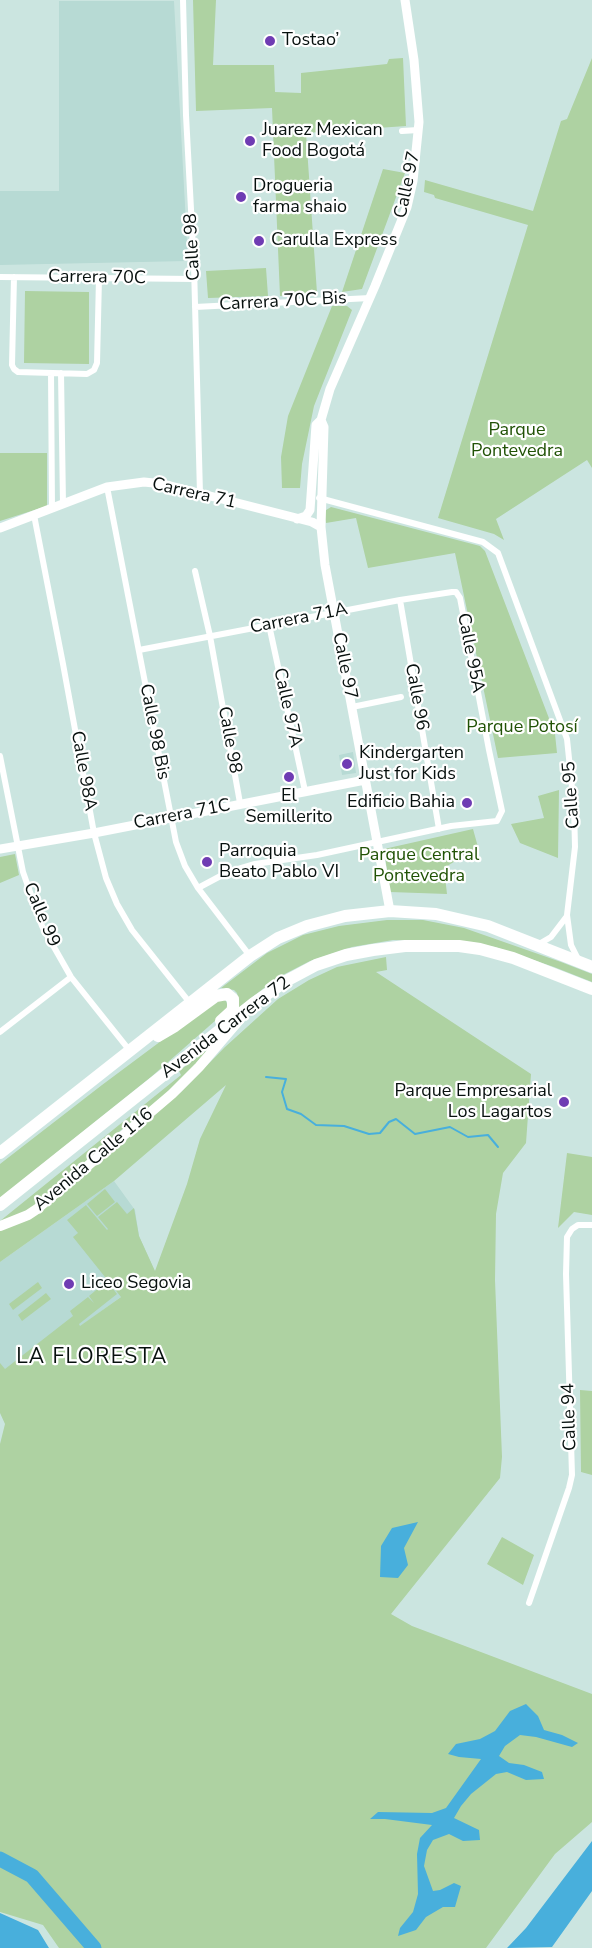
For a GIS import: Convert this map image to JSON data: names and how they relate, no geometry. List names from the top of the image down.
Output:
{
  "streets": {
    "highway": ["Avenida Carrera 72"],
    "main road": ["Avenida Calle 116"],
    "street": [
      "Calle 97",
      "Calle 98",
      "Carrera 70C",
      "Carrera 70C Bis",
      "Carrera 71",
      "Carrera 71A",
      "Calle 95A",
      "Calle 96",
      "Calle 97A",
      "Calle 98 Bis",
      "Calle 98A",
      "Calle 95",
      "Carrera 71C",
      "Calle 99",
      "Calle 94"
    ]
  },
  "crossings": [
    ["Calle 97", "Carrera 70C Bis"],
    ["Calle 97", "Carrera 71"],
    ["Calle 97", "Carrera 71A"],
    ["Calle 97", "Calle 95"],
    ["Calle 97", "Carrera 71C"],
    ["Calle 98", "Carrera 70C"],
    ["Calle 98", "Carrera 70C Bis"],
    ["Calle 98", "Carrera 71"],
    ["Calle 98", "Carrera 71A"],
    ["Calle 98", "Carrera 71C"],
    ["Carrera 71", "Calle 98 Bis"],
    ["Carrera 71", "Calle 98A"],
    ["Carrera 71A", "Calle 95A"],
    ["Carrera 71A", "Calle 96"],
    ["Carrera 71A", "Calle 97A"],
    ["Carrera 71A", "Calle 98 Bis"],
    ["Calle 95A", "Calle 96"],
    ["Calle 97A", "Carrera 71C"],
    ["Calle 98 Bis", "Carrera 71C"],
    ["Calle 98A", "Carrera 71C"],
    ["Carrera 71C", "Calle 99"],
    ["Avenida Carrera 72", "Avenida Calle 116"]
  ],
  "districts": ["LA FLORESTA"],
  "parks": ["Parque Pontevedra", "Parque Potosí", "Parque Central Pontevedra"],
  "places": [
    "Tostao’",
    "Juarez Mexican Food Bogotá",
    "Drogueria farma shaio",
    "Carulla Express",
    "Kindergarten Just for Kids",
    "El Semillerito",
    "Edificio Bahia",
    "Parroquia Beato Pablo VI",
    "Parque Empresarial Los Lagartos",
    "Liceo Segovia"
  ]
}
